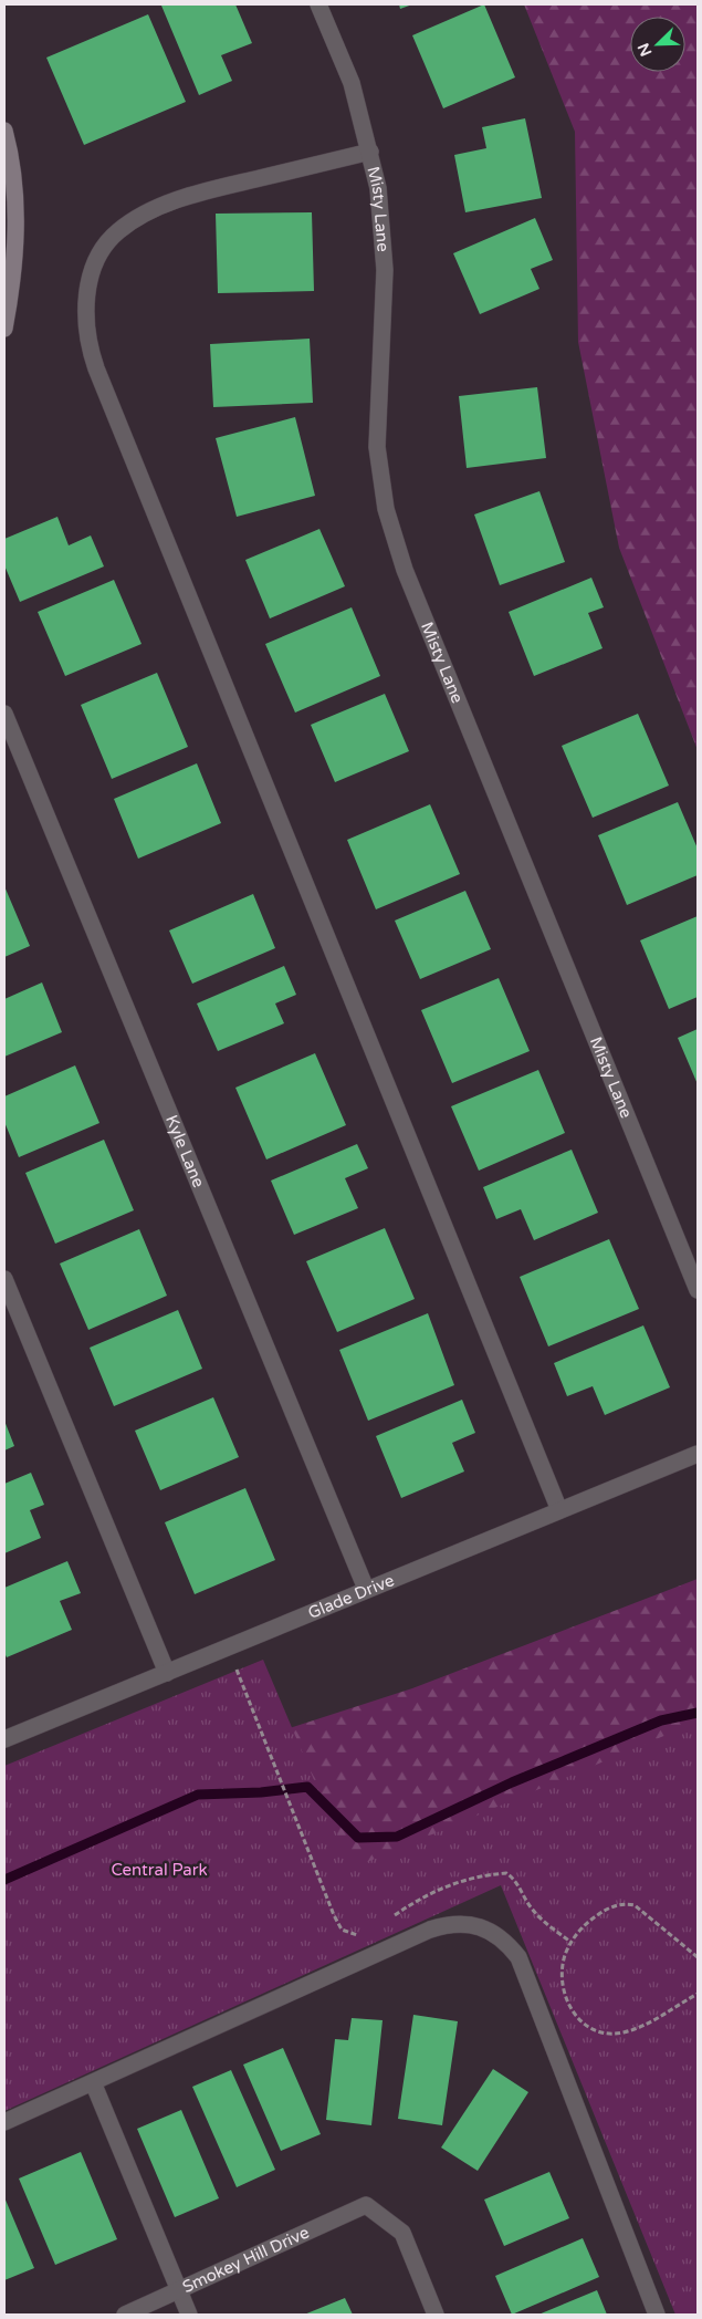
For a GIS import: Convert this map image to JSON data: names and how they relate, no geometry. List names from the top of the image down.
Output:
{
  "streets": {
    "street": [
      "Misty Lane",
      "Kyle Lane",
      "Glade Drive",
      "Smokey Hill Drive"
    ]
  },
  "crossings": [
    ["Kyle Lane", "Glade Drive"]
  ],
  "parks": ["Central Park"],
  "north": "bottom left"
}
